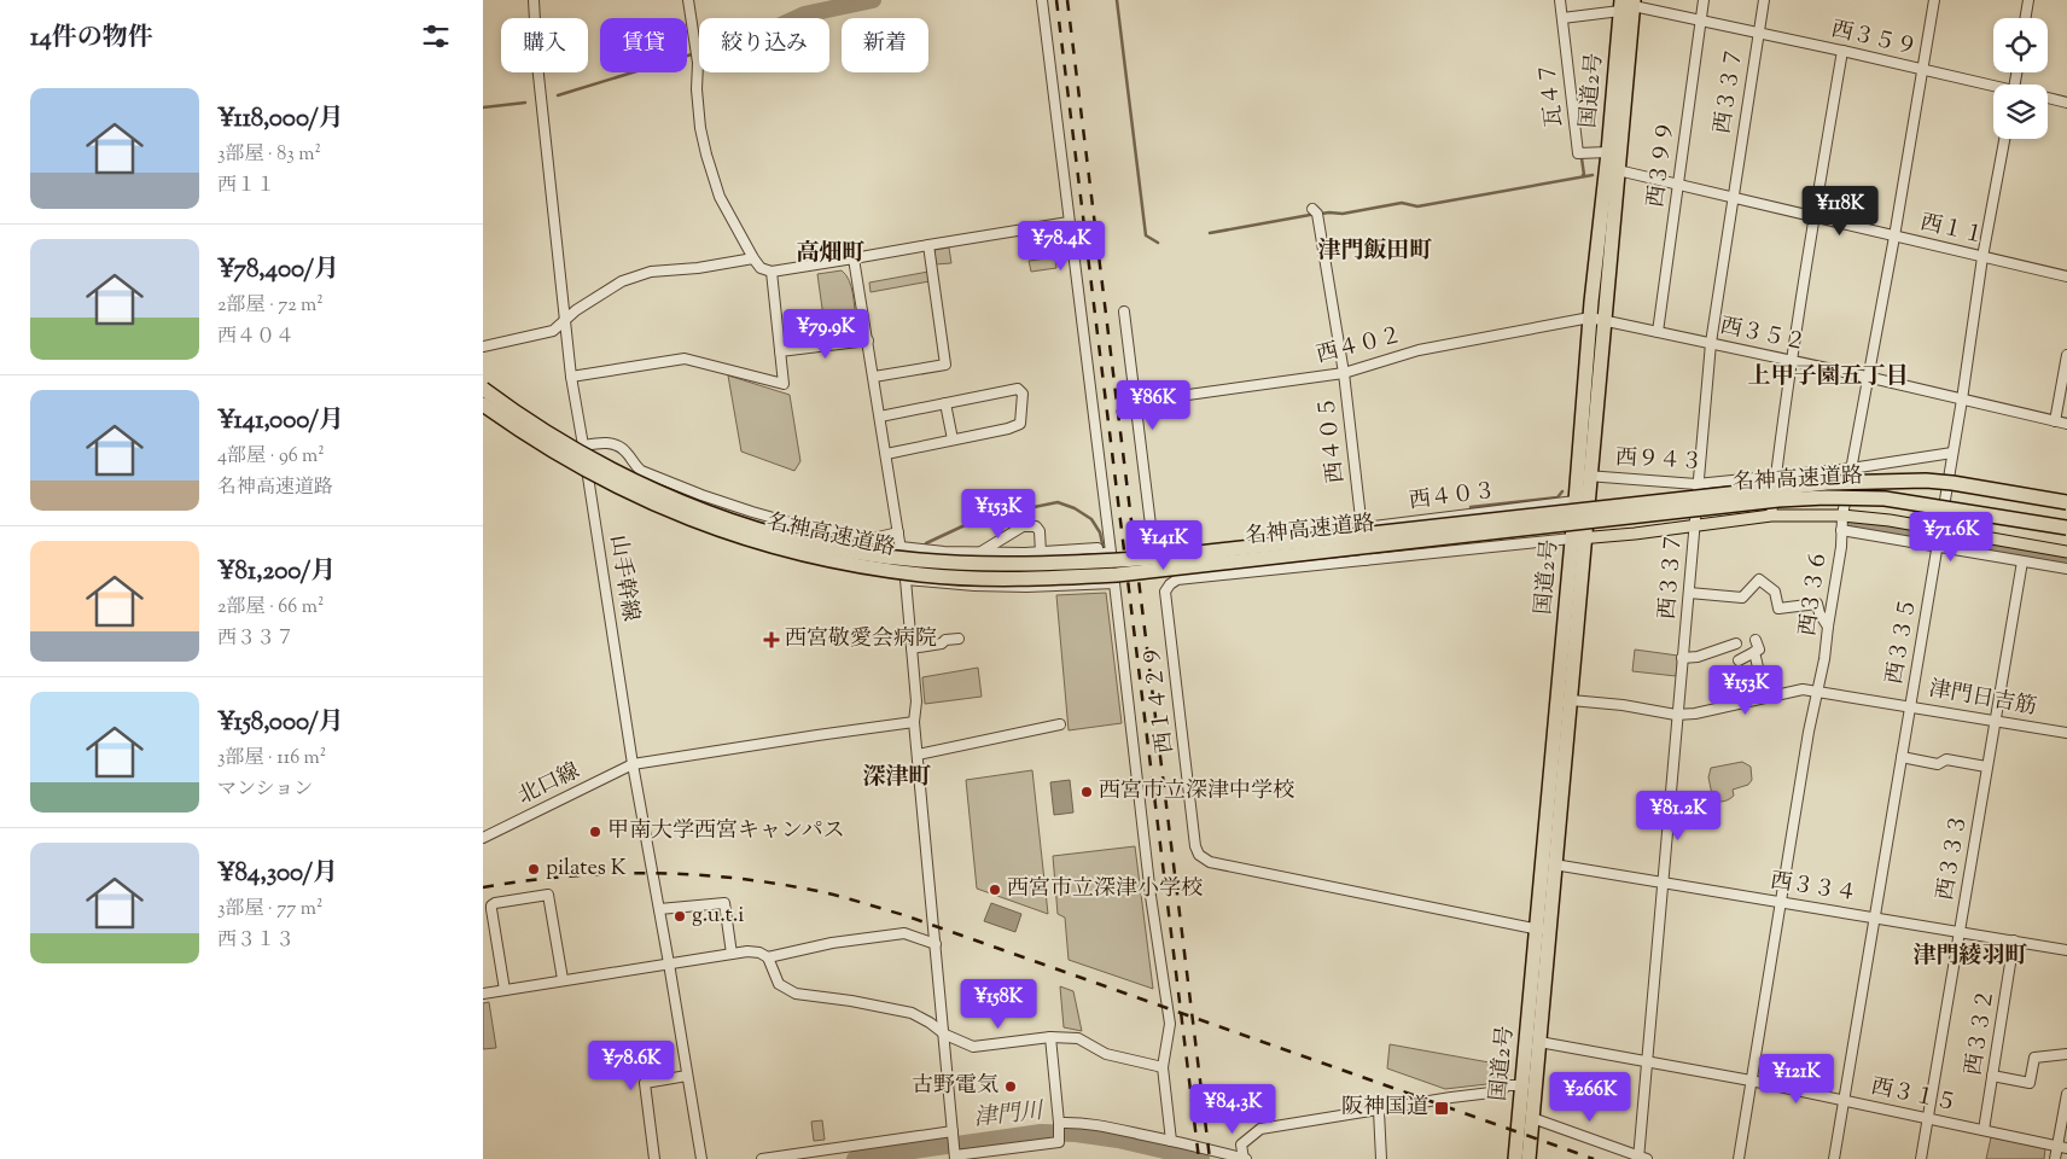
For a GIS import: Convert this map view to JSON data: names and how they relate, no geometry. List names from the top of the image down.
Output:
{
  "streets": {
    "highway": ["国道2号", "名神高速道路"],
    "street": [
      "西３５９",
      "西３３７",
      "瓦４７",
      "西３９９",
      "西１１",
      "西３５２",
      "西４０２",
      "西４０５",
      "西９４３",
      "西４０３",
      "山手幹線",
      "西３３６",
      "西３３５",
      "西１４２９",
      "津門日吉筋",
      "北口線",
      "西３３３",
      "西３３４",
      "西３３２",
      "西３１５"
    ]
  },
  "crossings": [
    ["西３５９", "国道2号"],
    ["西３５９", "西３３７"],
    ["西３５９", "瓦４７"],
    ["西３５９", "西３９９"],
    ["西３５９", "西３３６"],
    ["国道2号", "瓦４７"],
    ["国道2号", "西１１"],
    ["国道2号", "西３５２"],
    ["国道2号", "西４０２"],
    ["国道2号", "西９４３"],
    ["国道2号", "西４０３"],
    ["国道2号", "西１４２９"],
    ["国道2号", "津門日吉筋"],
    ["国道2号", "西３３４"],
    ["国道2号", "西３１５"],
    ["西３３７", "西１１"],
    ["西３３７", "西３５２"],
    ["西３３７", "西９４３"],
    ["西３３７", "津門日吉筋"],
    ["西３３７", "西３３４"],
    ["西３３７", "西３１５"],
    ["西３９９", "西１１"],
    ["西３９９", "西３５２"],
    ["西１１", "西３３６"],
    ["西１１", "西３３５"],
    ["西３５２", "西４０２"],
    ["西３５２", "西３３６"],
    ["西３５２", "西３３５"],
    ["西４０２", "西４０５"],
    ["西４０２", "西４０３"],
    ["西４０５", "西４０３"],
    ["西４０５", "西１４２９"],
    ["西９４３", "西３３６"],
    ["西９４３", "西３３５"],
    ["山手幹線", "北口線"],
    ["西３３６", "津門日吉筋"],
    ["西３３６", "西３３４"],
    ["西３３６", "西３１５"],
    ["西３３５", "津門日吉筋"],
    ["西３３５", "西３３４"],
    ["西３３５", "西３１５"],
    ["津門日吉筋", "西３３３"],
    ["西３３３", "西３３４"],
    ["西３３３", "西３１５"],
    ["西３３４", "西３３２"],
    ["西３３２", "西３１５"]
  ],
  "districts": [
    "津門飯田町",
    "高畑町",
    "上甲子園五丁目",
    "深津町",
    "津門綾羽町"
  ],
  "water": ["津門川"],
  "places": {
    "health": ["西宮敬愛会病院"],
    "other": [
      "西宮市立深津中学校",
      "甲南大学西宮キャンパス",
      "pilates K",
      "西宮市立深津小学校",
      "g.u.t.i",
      "古野電気"
    ],
    "transit": ["阪神国道"]
  },
  "page": {
    "heading": "14件の物件",
    "chip": [
      "購入",
      "賃貸",
      "絞り込み",
      "新着"
    ],
    "list": [
      {
        "name": "¥118,000/月",
        "note": "3部屋 · 83 m² · 西１１"
      },
      {
        "name": "¥78,400/月",
        "note": "2部屋 · 72 m² · 西４０４"
      },
      {
        "name": "¥141,000/月",
        "note": "4部屋 · 96 m² · 名神高速道路"
      },
      {
        "name": "¥81,200/月",
        "note": "2部屋 · 66 m² · 西３３７"
      },
      {
        "name": "¥158,000/月",
        "note": "3部屋 · 116 m² · マンション"
      },
      {
        "name": "¥84,300/月",
        "note": "3部屋 · 77 m² · 西３１３"
      }
    ],
    "price": [
      "¥118K",
      "¥78.4K",
      "¥79.9K",
      "¥86K",
      "¥153K",
      "¥71.6K",
      "¥141K",
      "¥153K",
      "¥81.2K",
      "¥158K",
      "¥78.6K",
      "¥121K",
      "¥266K",
      "¥84.3K"
    ]
  }
}
